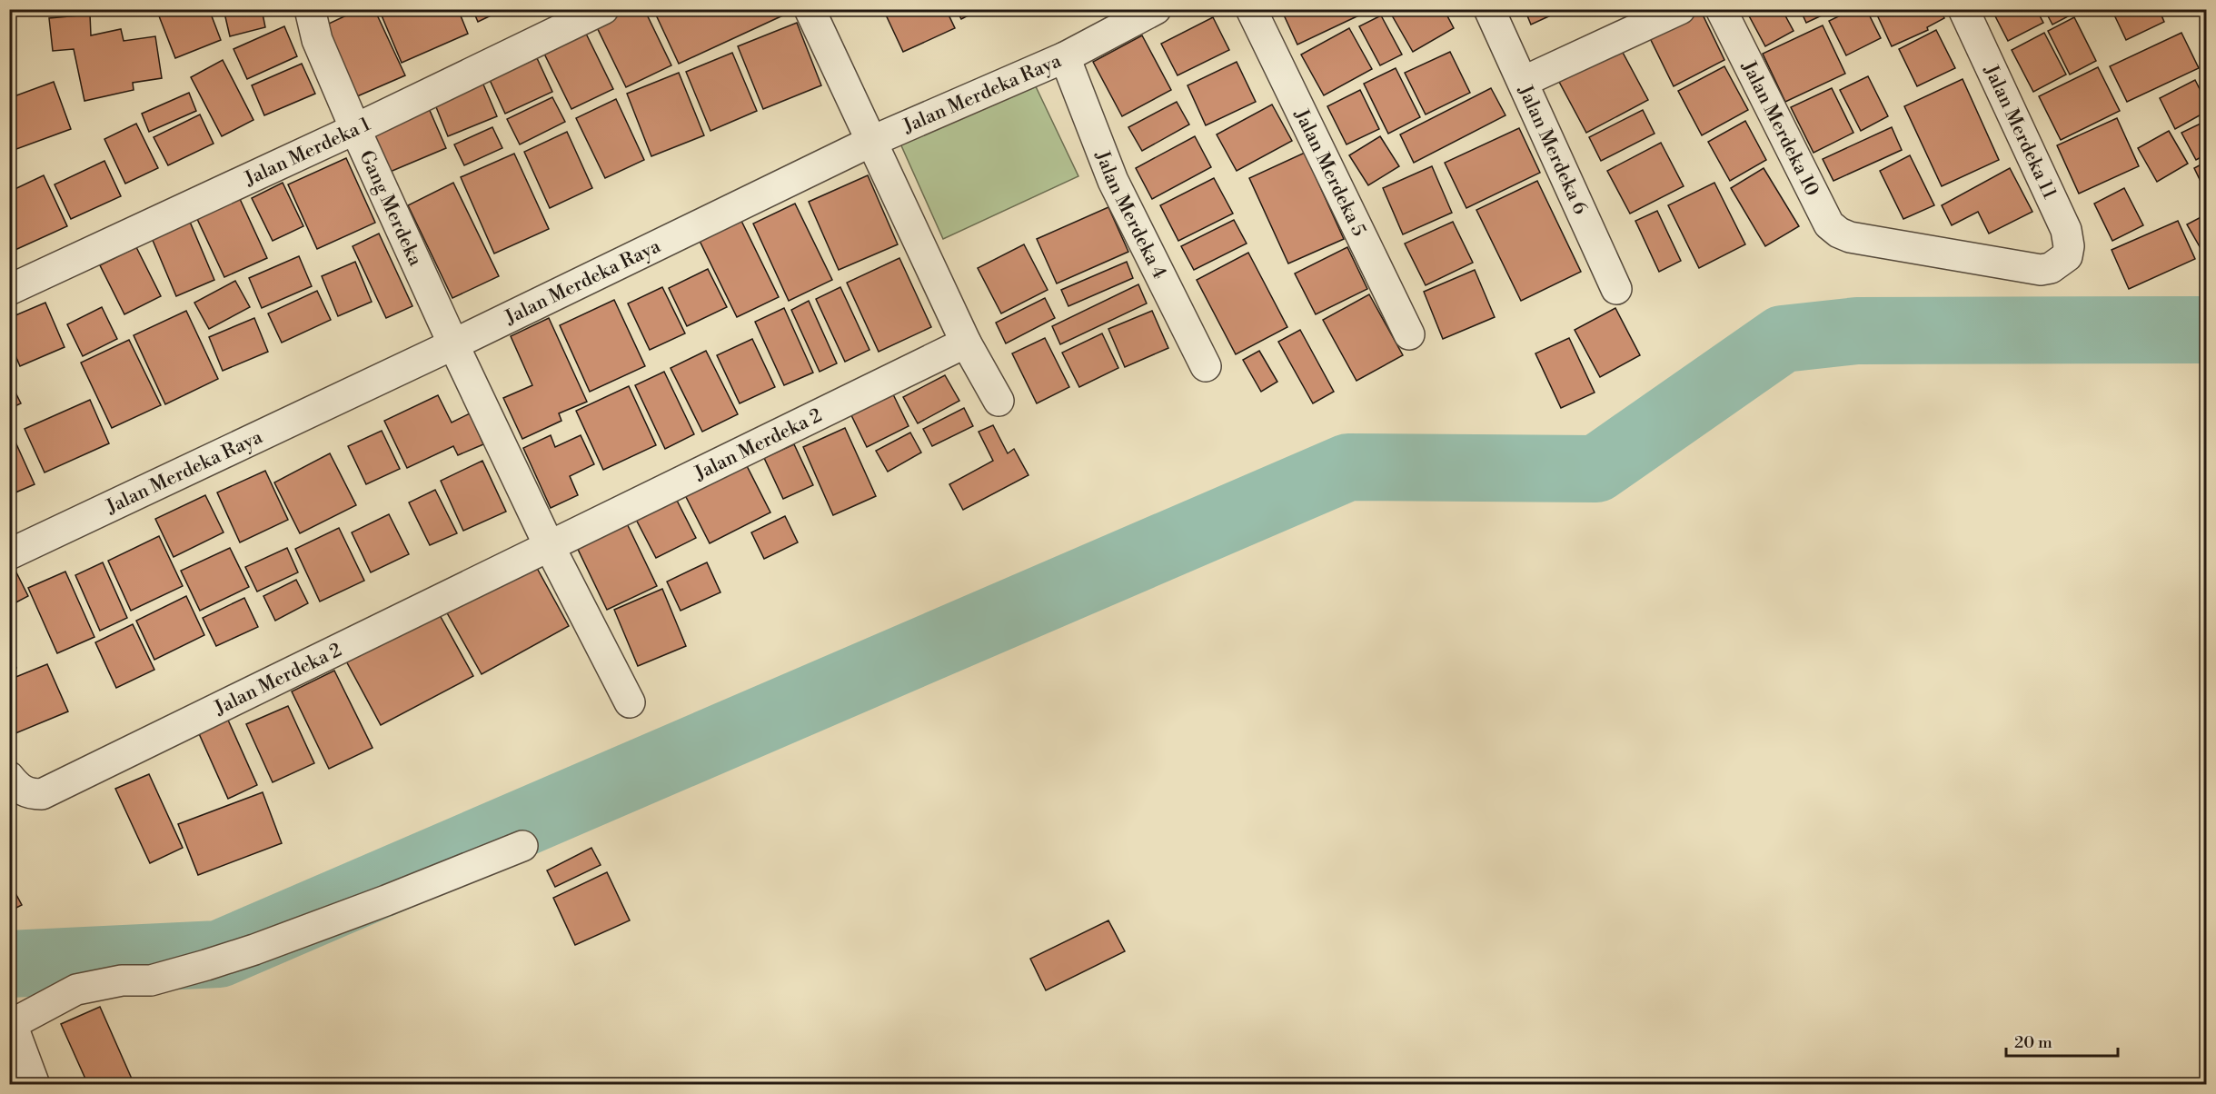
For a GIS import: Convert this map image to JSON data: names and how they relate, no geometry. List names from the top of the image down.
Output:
{
  "streets": {
    "street": [
      "Jalan Merdeka Raya",
      "Jalan Merdeka 10",
      "Jalan Merdeka 11",
      "Jalan Merdeka 6",
      "Jalan Merdeka 1",
      "Jalan Merdeka 5",
      "Gang Merdeka",
      "Jalan Merdeka 4",
      "Jalan Merdeka 2"
    ]
  },
  "crossings": [
    ["Jalan Merdeka Raya", "Gang Merdeka"],
    ["Jalan Merdeka Raya", "Jalan Merdeka 4"],
    ["Jalan Merdeka 10", "Jalan Merdeka 11"],
    ["Jalan Merdeka 1", "Gang Merdeka"]
  ],
  "scale_bar": "20 m"
}
